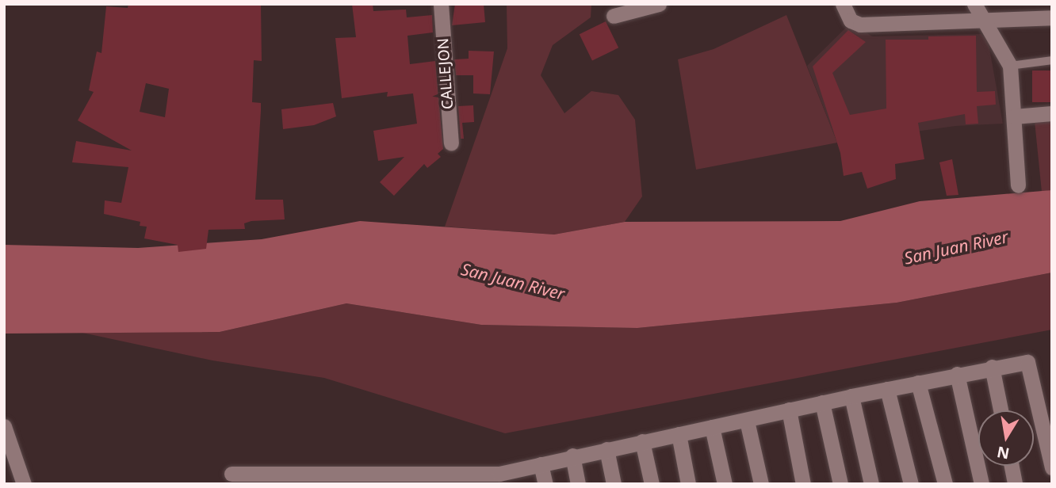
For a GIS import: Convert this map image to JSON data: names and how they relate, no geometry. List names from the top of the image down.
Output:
{
  "streets": {
    "street": ["CALLEJON"]
  },
  "water": ["San Juan River"],
  "north": "bottom"
}
